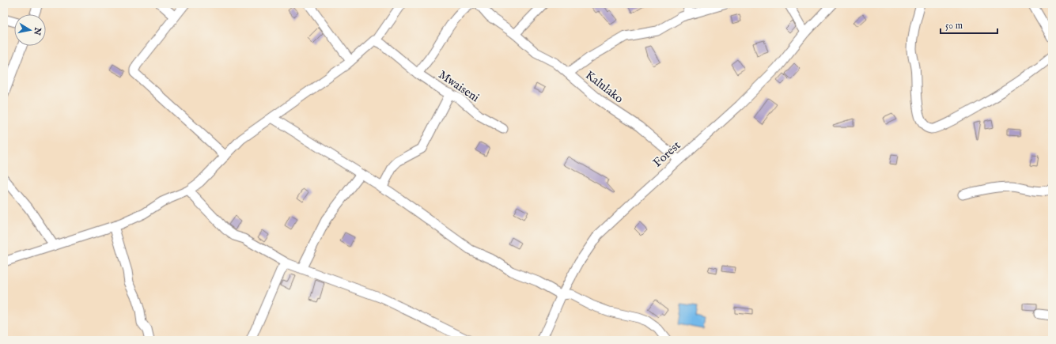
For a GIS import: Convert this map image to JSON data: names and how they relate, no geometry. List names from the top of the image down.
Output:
{
  "streets": {
    "street": ["Mwaiseni", "Kalulako", "Forest"]
  },
  "crossings": [
    ["Kalulako", "Forest"]
  ],
  "scale_bar": "50 m",
  "north": "right"
}
